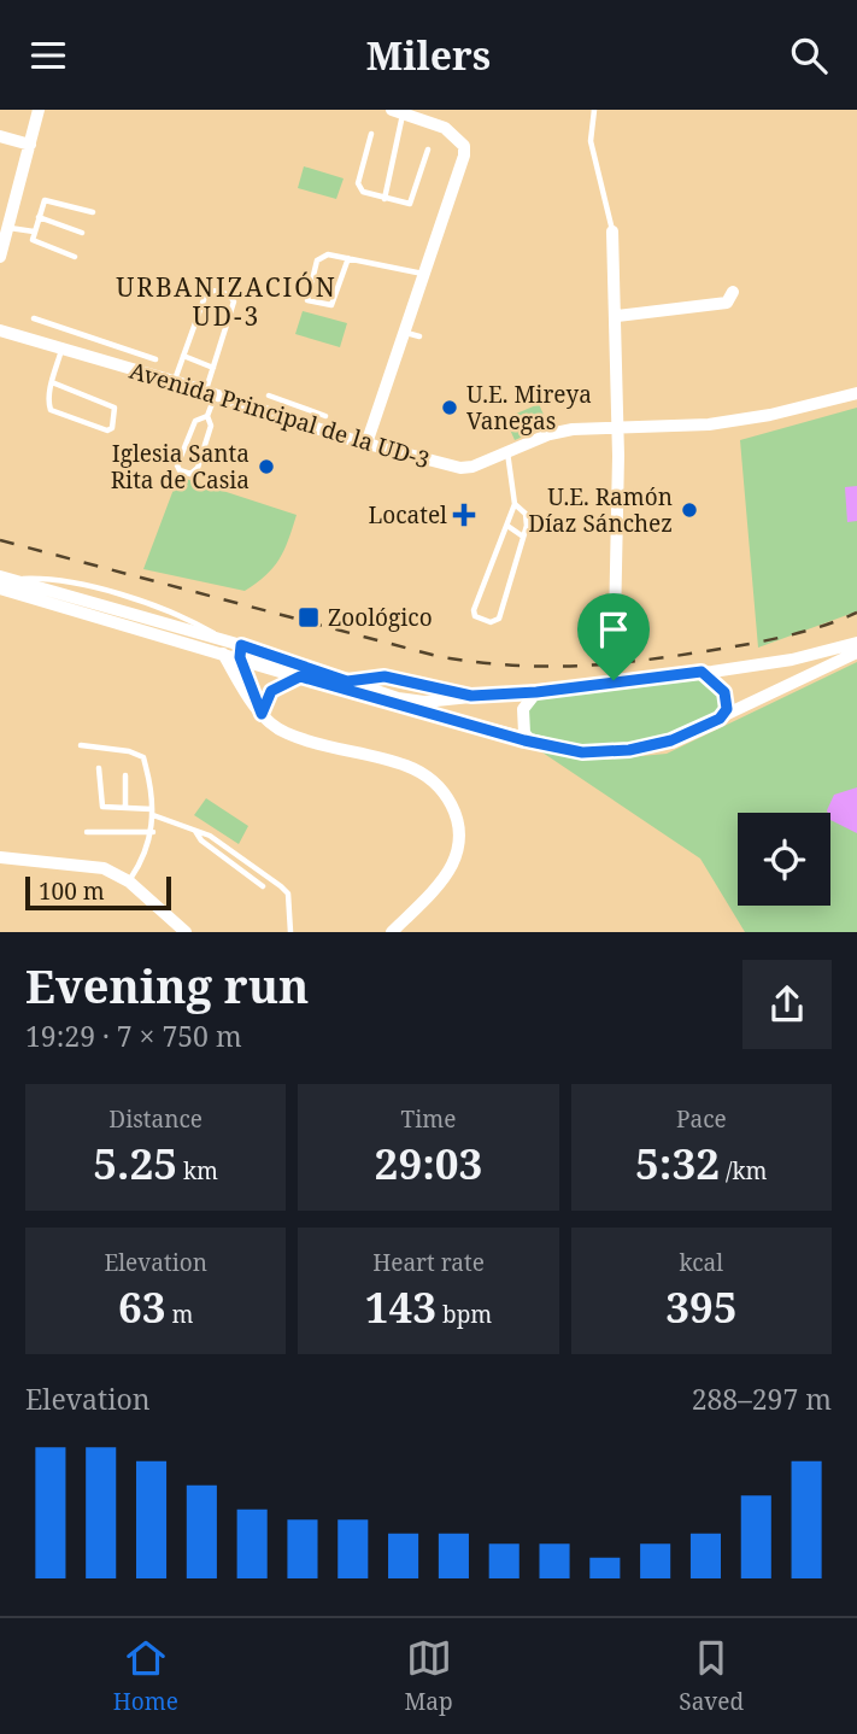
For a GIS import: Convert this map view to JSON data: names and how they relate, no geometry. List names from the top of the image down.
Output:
{
  "streets": {
    "street": ["Avenida Principal de la UD-3"]
  },
  "districts": ["URBANIZACIÓN UD-3"],
  "places": {
    "other": ["U.E. Mireya Vanegas", "Iglesia Santa Rita de Casia", "U.E. Ramón Díaz Sánchez"],
    "health": ["Locatel"],
    "transit": ["Zoológico"]
  },
  "scale_bar": "100 m",
  "page": {
    "header": "Milers",
    "scale": "100 m",
    "heading": ["Evening run", "19:29 · 7 × 750 m"],
    "stats": [
      ["Distance", "5.25 km"],
      ["Time", "29:03"],
      ["Pace", "5:32 /km"],
      ["Elevation", "63 m"],
      ["Heart rate", "143 bpm"],
      ["kcal", "395"]
    ],
    "chart": ["Elevation", "288–297 m"],
    "tabs": ["Home", "Map", "Saved"]
  }
}
